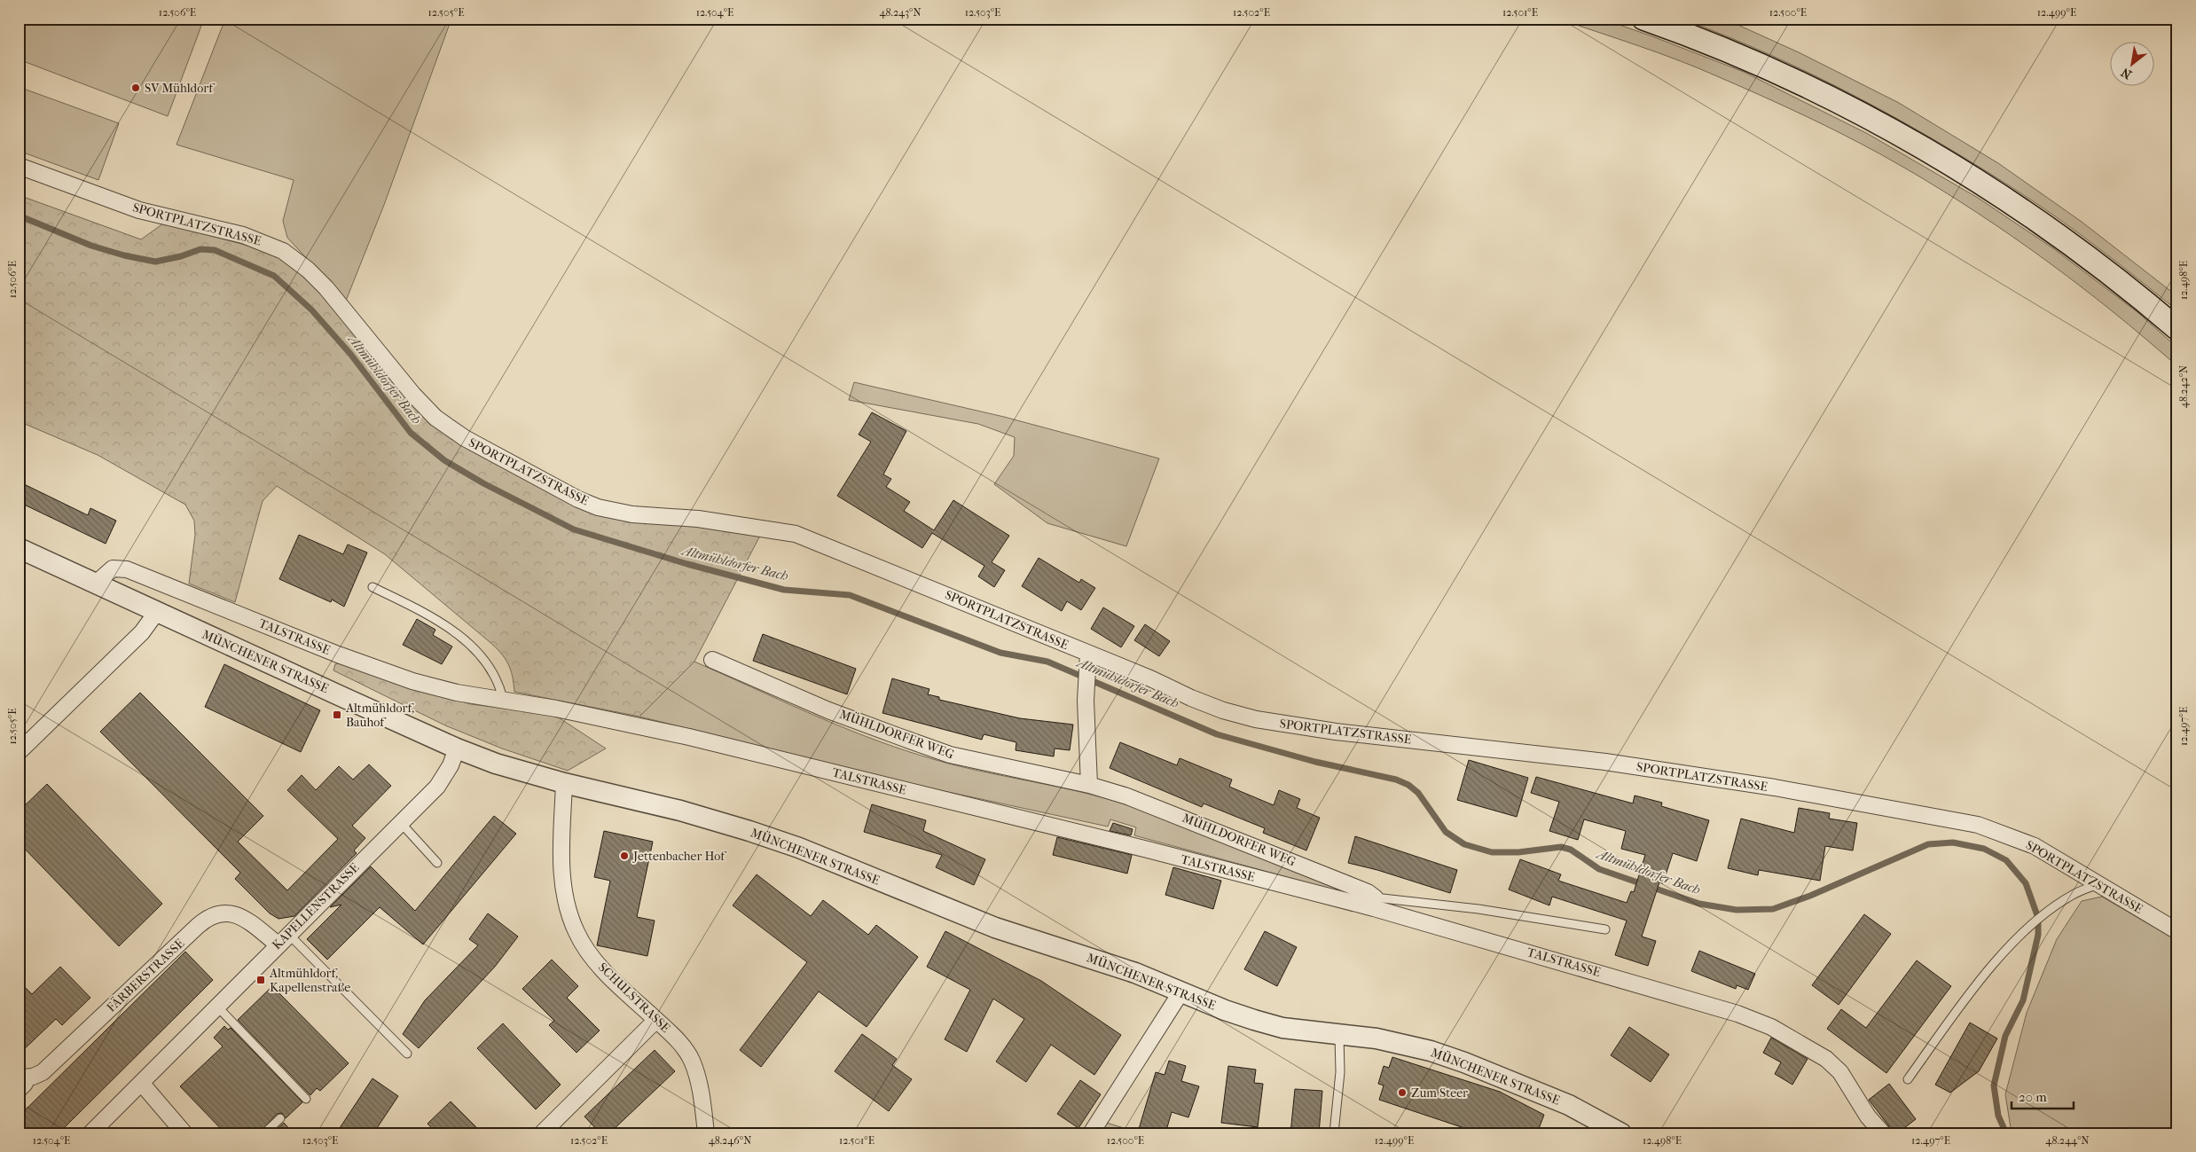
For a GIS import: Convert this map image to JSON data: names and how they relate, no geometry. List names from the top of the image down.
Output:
{
  "streets": {
    "street": [
      "SPORTPLATZSTRASSE",
      "TALSTRASSE",
      "MÜNCHENER STRASSE",
      "MÜHLDORFER WEG",
      "KAPELLENSTRASSE",
      "FÄRBERSTRASSE",
      "SCHULSTRASSE"
    ]
  },
  "crossings": [
    ["TALSTRASSE", "MÜNCHENER STRASSE"],
    ["TALSTRASSE", "MÜHLDORFER WEG"],
    ["MÜNCHENER STRASSE", "KAPELLENSTRASSE"],
    ["MÜNCHENER STRASSE", "SCHULSTRASSE"],
    ["KAPELLENSTRASSE", "FÄRBERSTRASSE"]
  ],
  "water": ["Altmühldorfer Bach"],
  "places": {
    "other": ["SV Mühldorf", "Jettenbacher Hof", "Zum Steer"],
    "transit": ["Altmühldorf, Bauhof", "Altmühldorf, Kapellenstraße"]
  },
  "scale_bar": "20 m",
  "north": "bottom left",
  "coordinates": [
    "12.506°E",
    "12.505°E",
    "12.504°E",
    "48.243°N",
    "12.503°E",
    "12.502°E",
    "12.501°E",
    "12.500°E",
    "12.499°E",
    "12.498°E",
    "48.242°N",
    "12.497°E",
    "48.246°N",
    "48.244°N"
  ]
}
